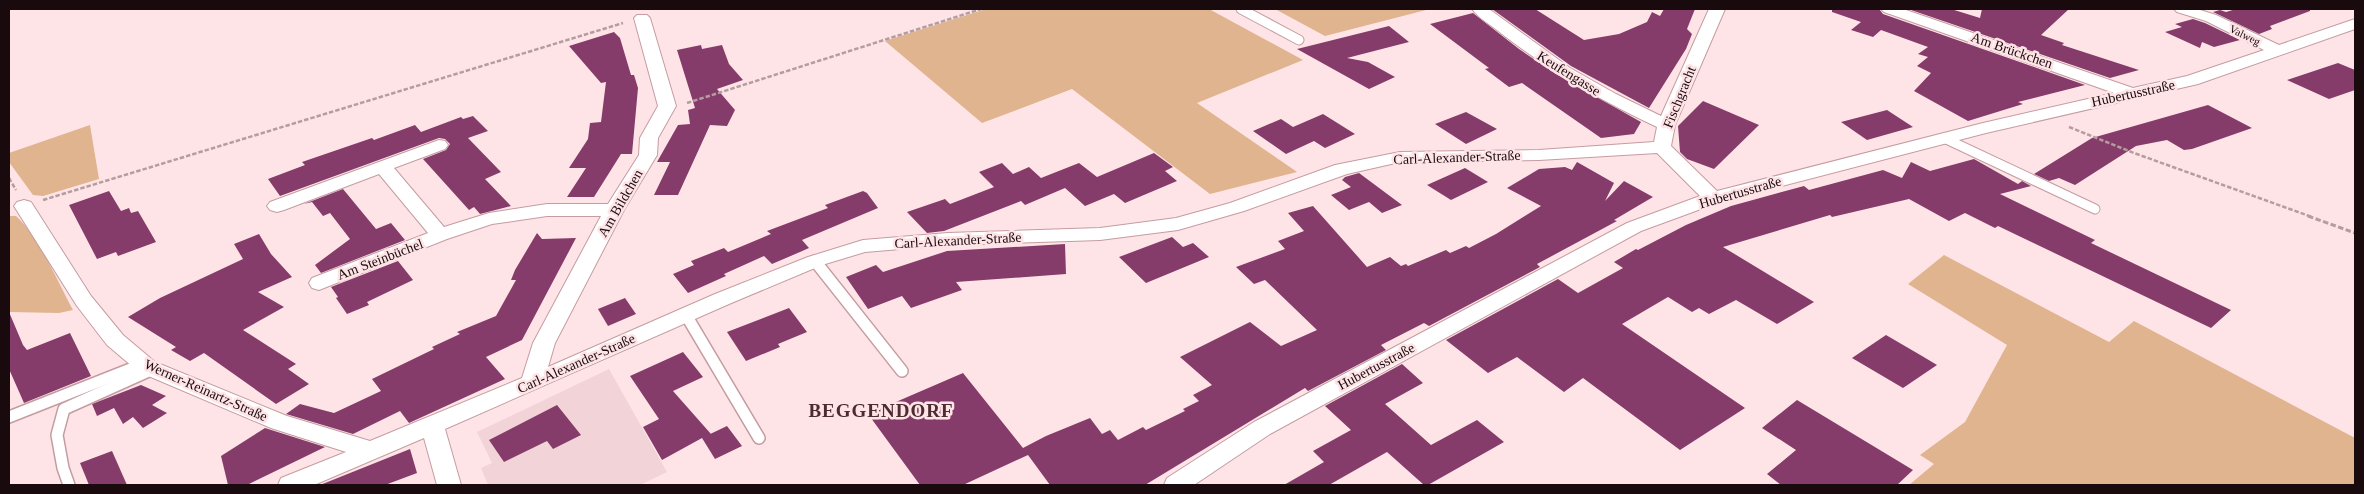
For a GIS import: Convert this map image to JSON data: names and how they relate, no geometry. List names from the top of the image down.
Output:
{
  "streets": {
    "street": [
      "Valweg",
      "Am Brückchen",
      "Keufengasse",
      "Hubertusstraße",
      "Fischgracht",
      "Carl-Alexander-Straße",
      "Am Bildchen",
      "Am Steinbüchel",
      "Werner-Reinartz-Straße"
    ]
  },
  "crossings": [
    ["Valweg", "Hubertusstraße"],
    ["Am Brückchen", "Hubertusstraße"],
    ["Keufengasse", "Fischgracht"],
    ["Hubertusstraße", "Fischgracht"],
    ["Fischgracht", "Carl-Alexander-Straße"],
    ["Carl-Alexander-Straße", "Am Bildchen"],
    ["Carl-Alexander-Straße", "Werner-Reinartz-Straße"],
    ["Am Bildchen", "Am Steinbüchel"]
  ],
  "districts": ["BEGGENDORF"]
}
